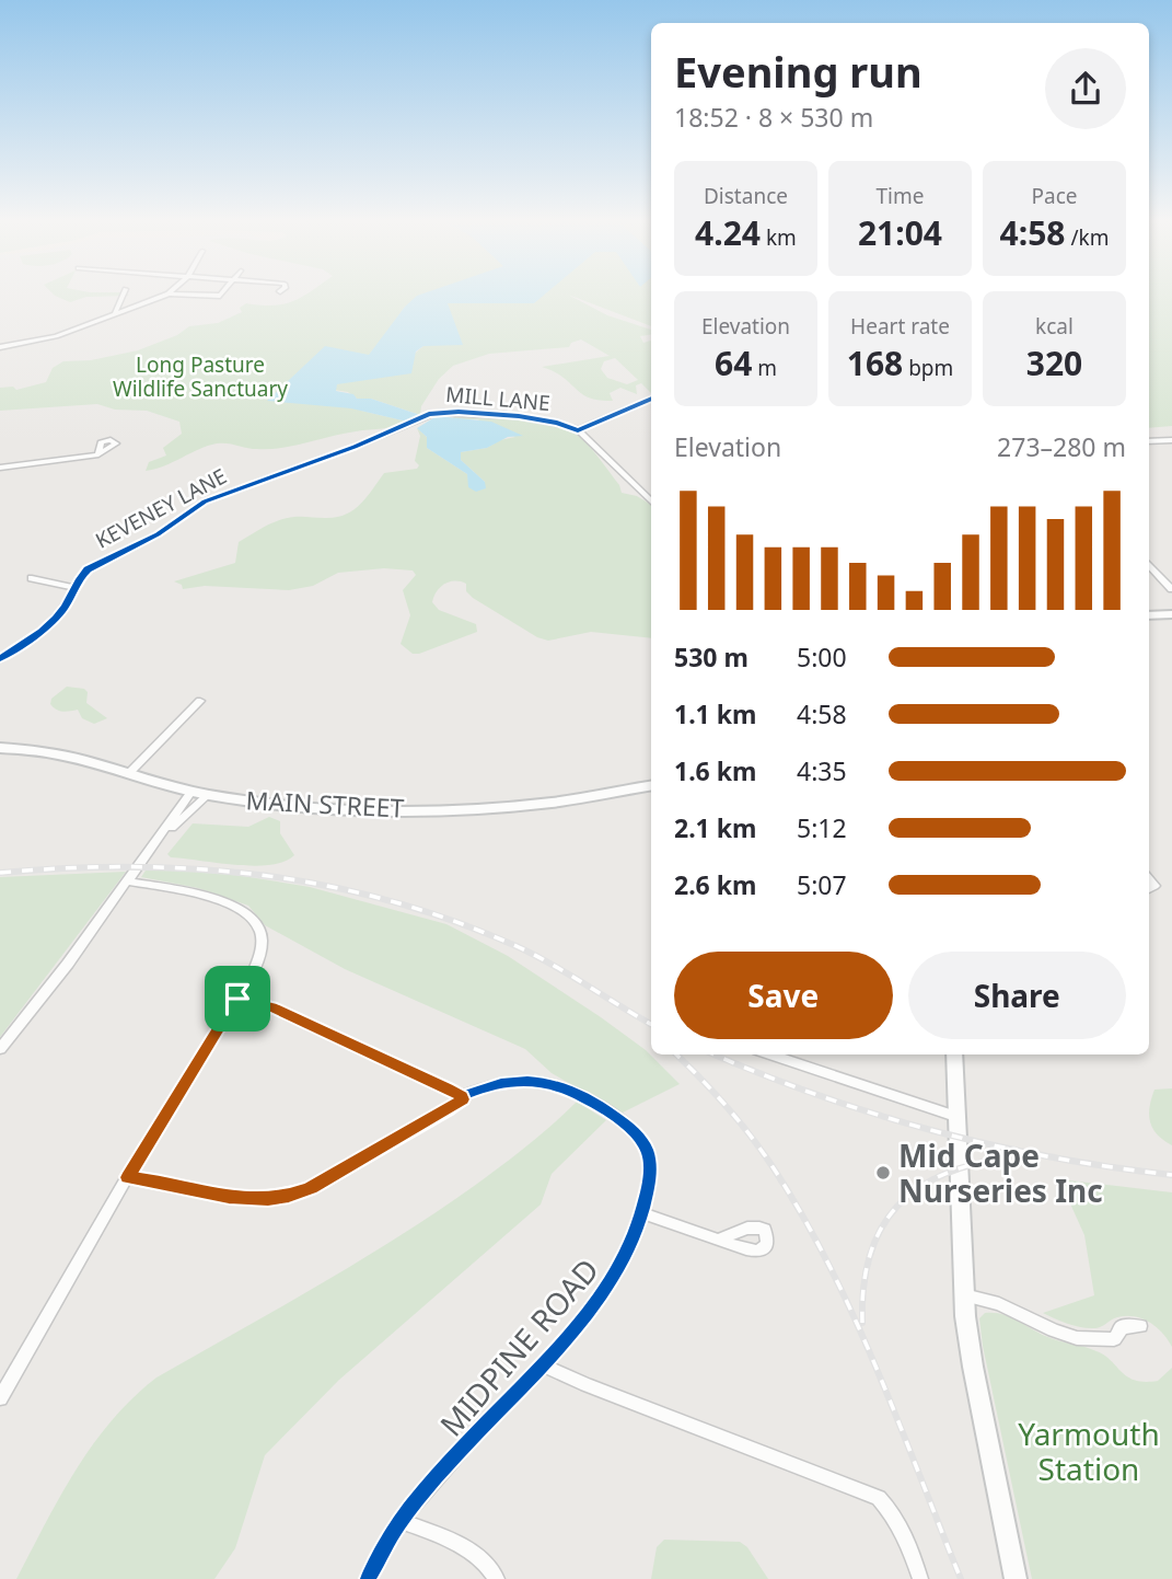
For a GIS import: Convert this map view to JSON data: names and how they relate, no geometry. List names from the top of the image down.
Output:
{
  "streets": {
    "main road": ["MAIN STREET"],
    "street": ["MILL LANE", "KEVENEY LANE", "MIDPINE ROAD"]
  },
  "crossings": [
    ["MILL LANE", "KEVENEY LANE"]
  ],
  "parks": ["Long Pasture Wildlife Sanctuary", "Yarmouth Station"],
  "places": ["Mid Cape Nurseries Inc"],
  "page": {
    "heading": ["Evening run", "18:52 · 8 × 530 m"],
    "stats": [
      ["Distance", "4.24 km"],
      ["Time", "21:04"],
      ["Pace", "4:58 /km"],
      ["Elevation", "64 m"],
      ["Heart rate", "168 bpm"],
      ["kcal", "320"]
    ],
    "chart": ["Elevation", "273–280 m"],
    "list": [
      {
        "name": "530 m",
        "note": "5:00"
      },
      {
        "name": "1.1 km",
        "note": "4:58"
      },
      {
        "name": "1.6 km",
        "note": "4:35"
      },
      {
        "name": "2.1 km",
        "note": "5:12"
      },
      {
        "name": "2.6 km",
        "note": "5:07"
      }
    ],
    "buttons": ["Save", "Share"]
  }
}
